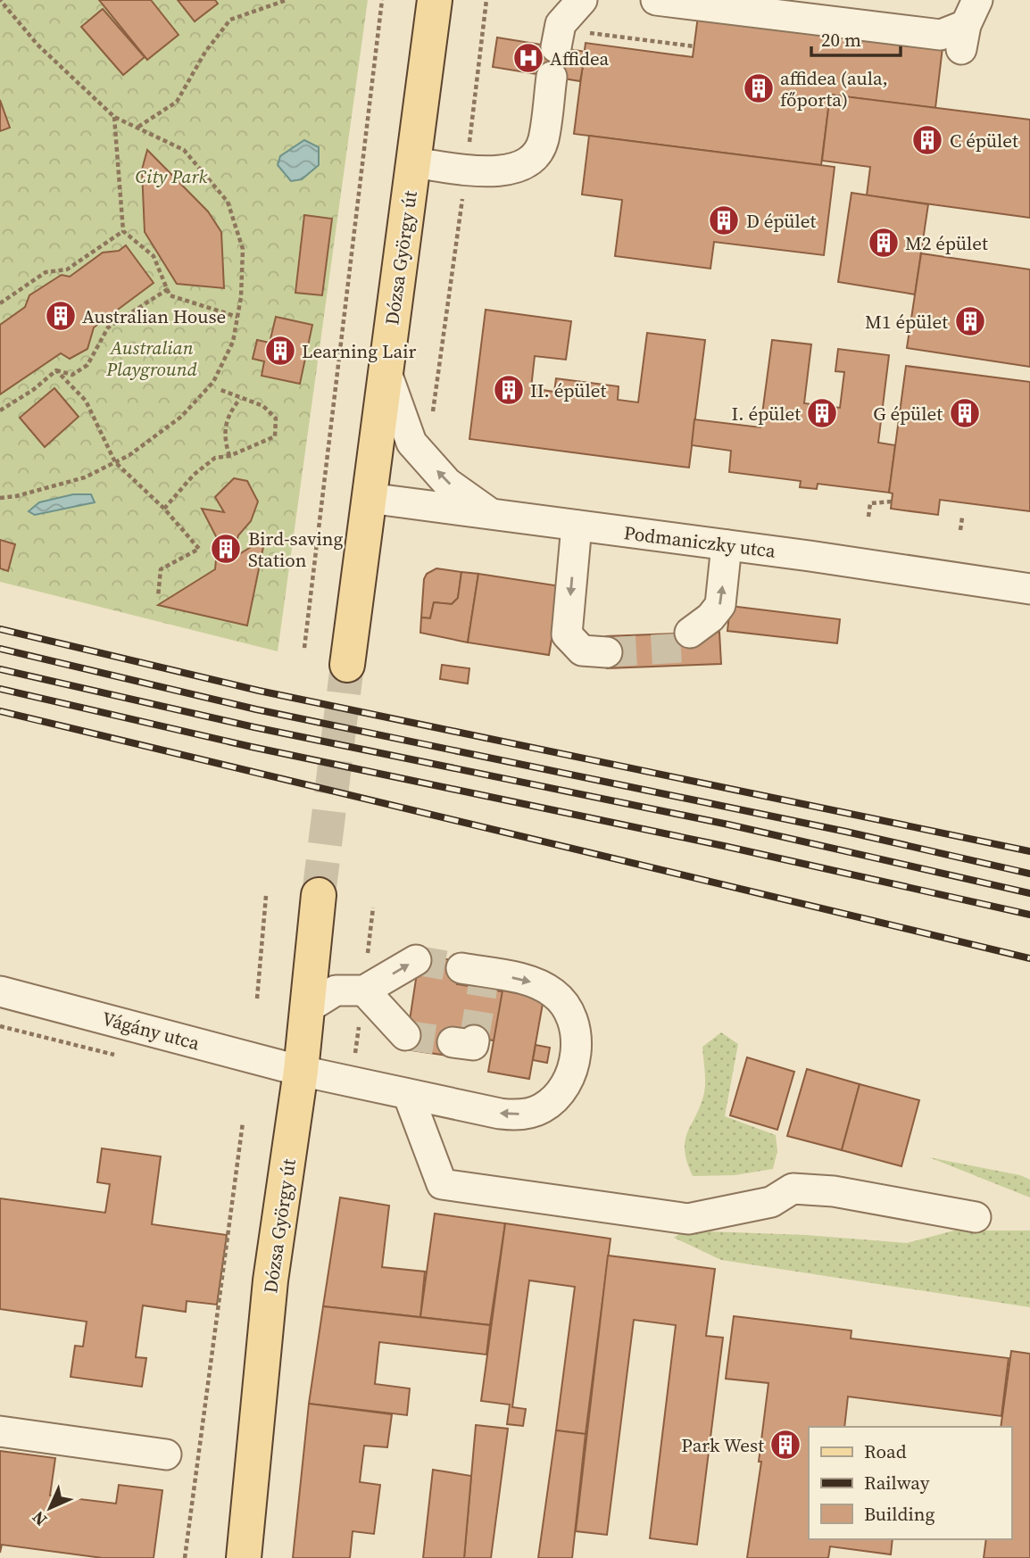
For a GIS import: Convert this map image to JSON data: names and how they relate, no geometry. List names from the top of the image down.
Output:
{
  "streets": {
    "main road": ["Dózsa György út"],
    "street": ["Podmaniczky utca", "Vágány utca"]
  },
  "crossings": [
    ["Dózsa György út", "Podmaniczky utca"],
    ["Dózsa György út", "Vágány utca"]
  ],
  "parks": ["City Park", "Australian Playground"],
  "places": {
    "hospital": ["Affidea"],
    "building": [
      "affidea (aula, főporta)",
      "C épület",
      "D épület",
      "M2 épület",
      "Australian House",
      "M1 épület",
      "Learning Lair",
      "II. épület",
      "I. épület",
      "G épület",
      "Bird-saving Station",
      "Park West"
    ]
  },
  "legend": ["Road", "Railway", "Building"],
  "scale_bar": "20 m",
  "north": "bottom left"
}
